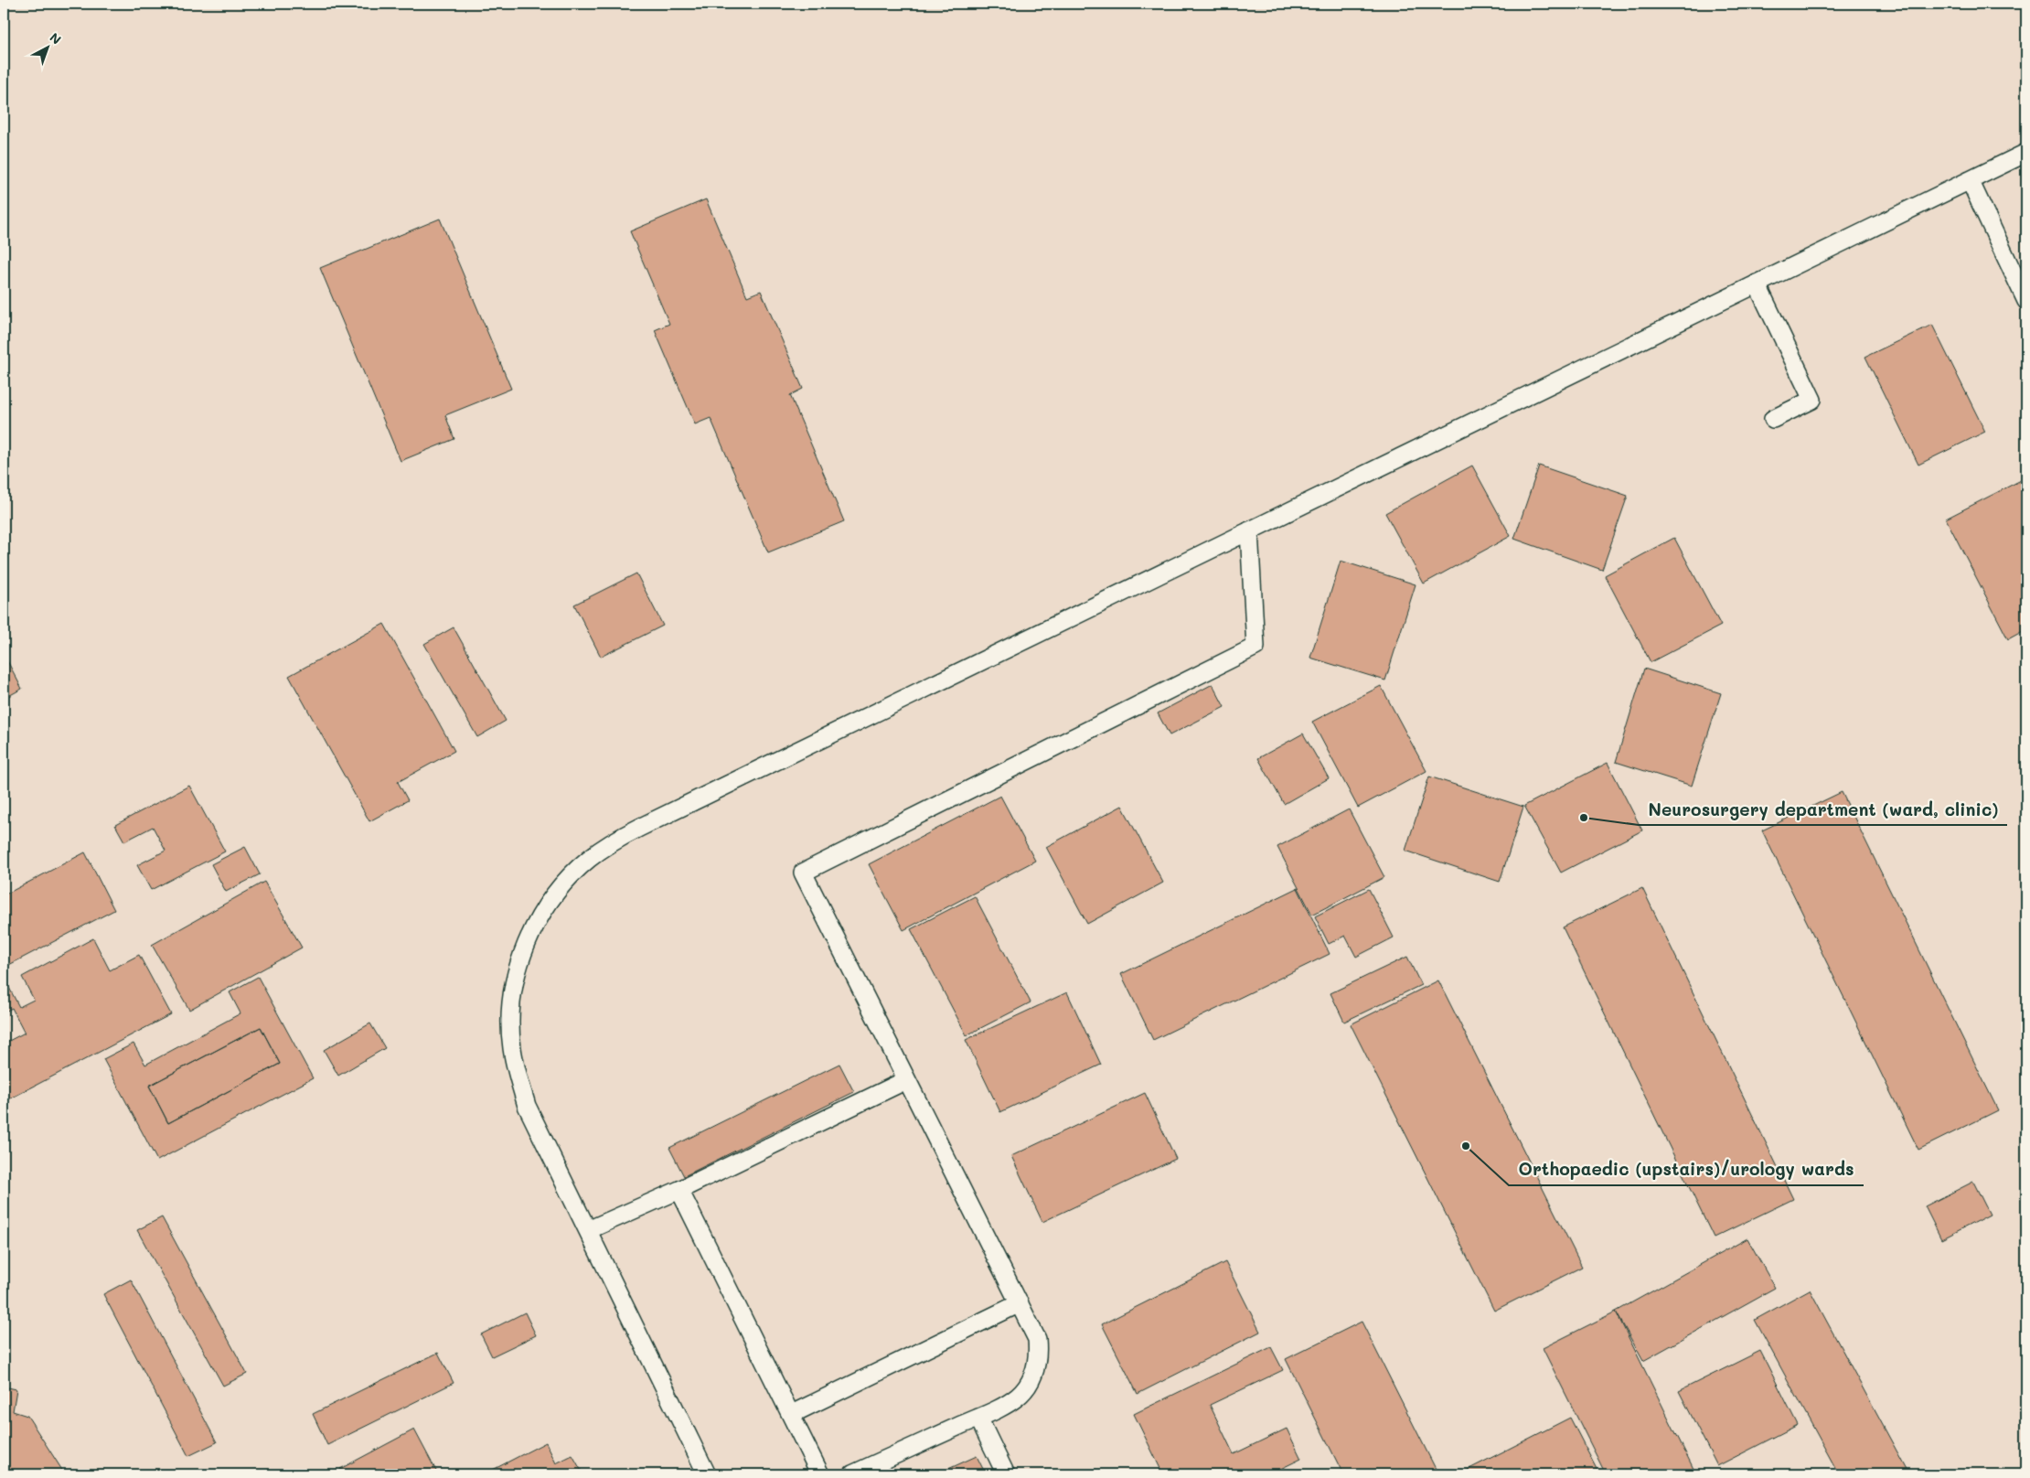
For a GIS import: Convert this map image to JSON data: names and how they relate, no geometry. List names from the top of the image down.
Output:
{
  "places": ["Neurosurgery department (ward, clinic)", "Orthopaedic (upstairs)/urology wards"],
  "north": "top right"
}
